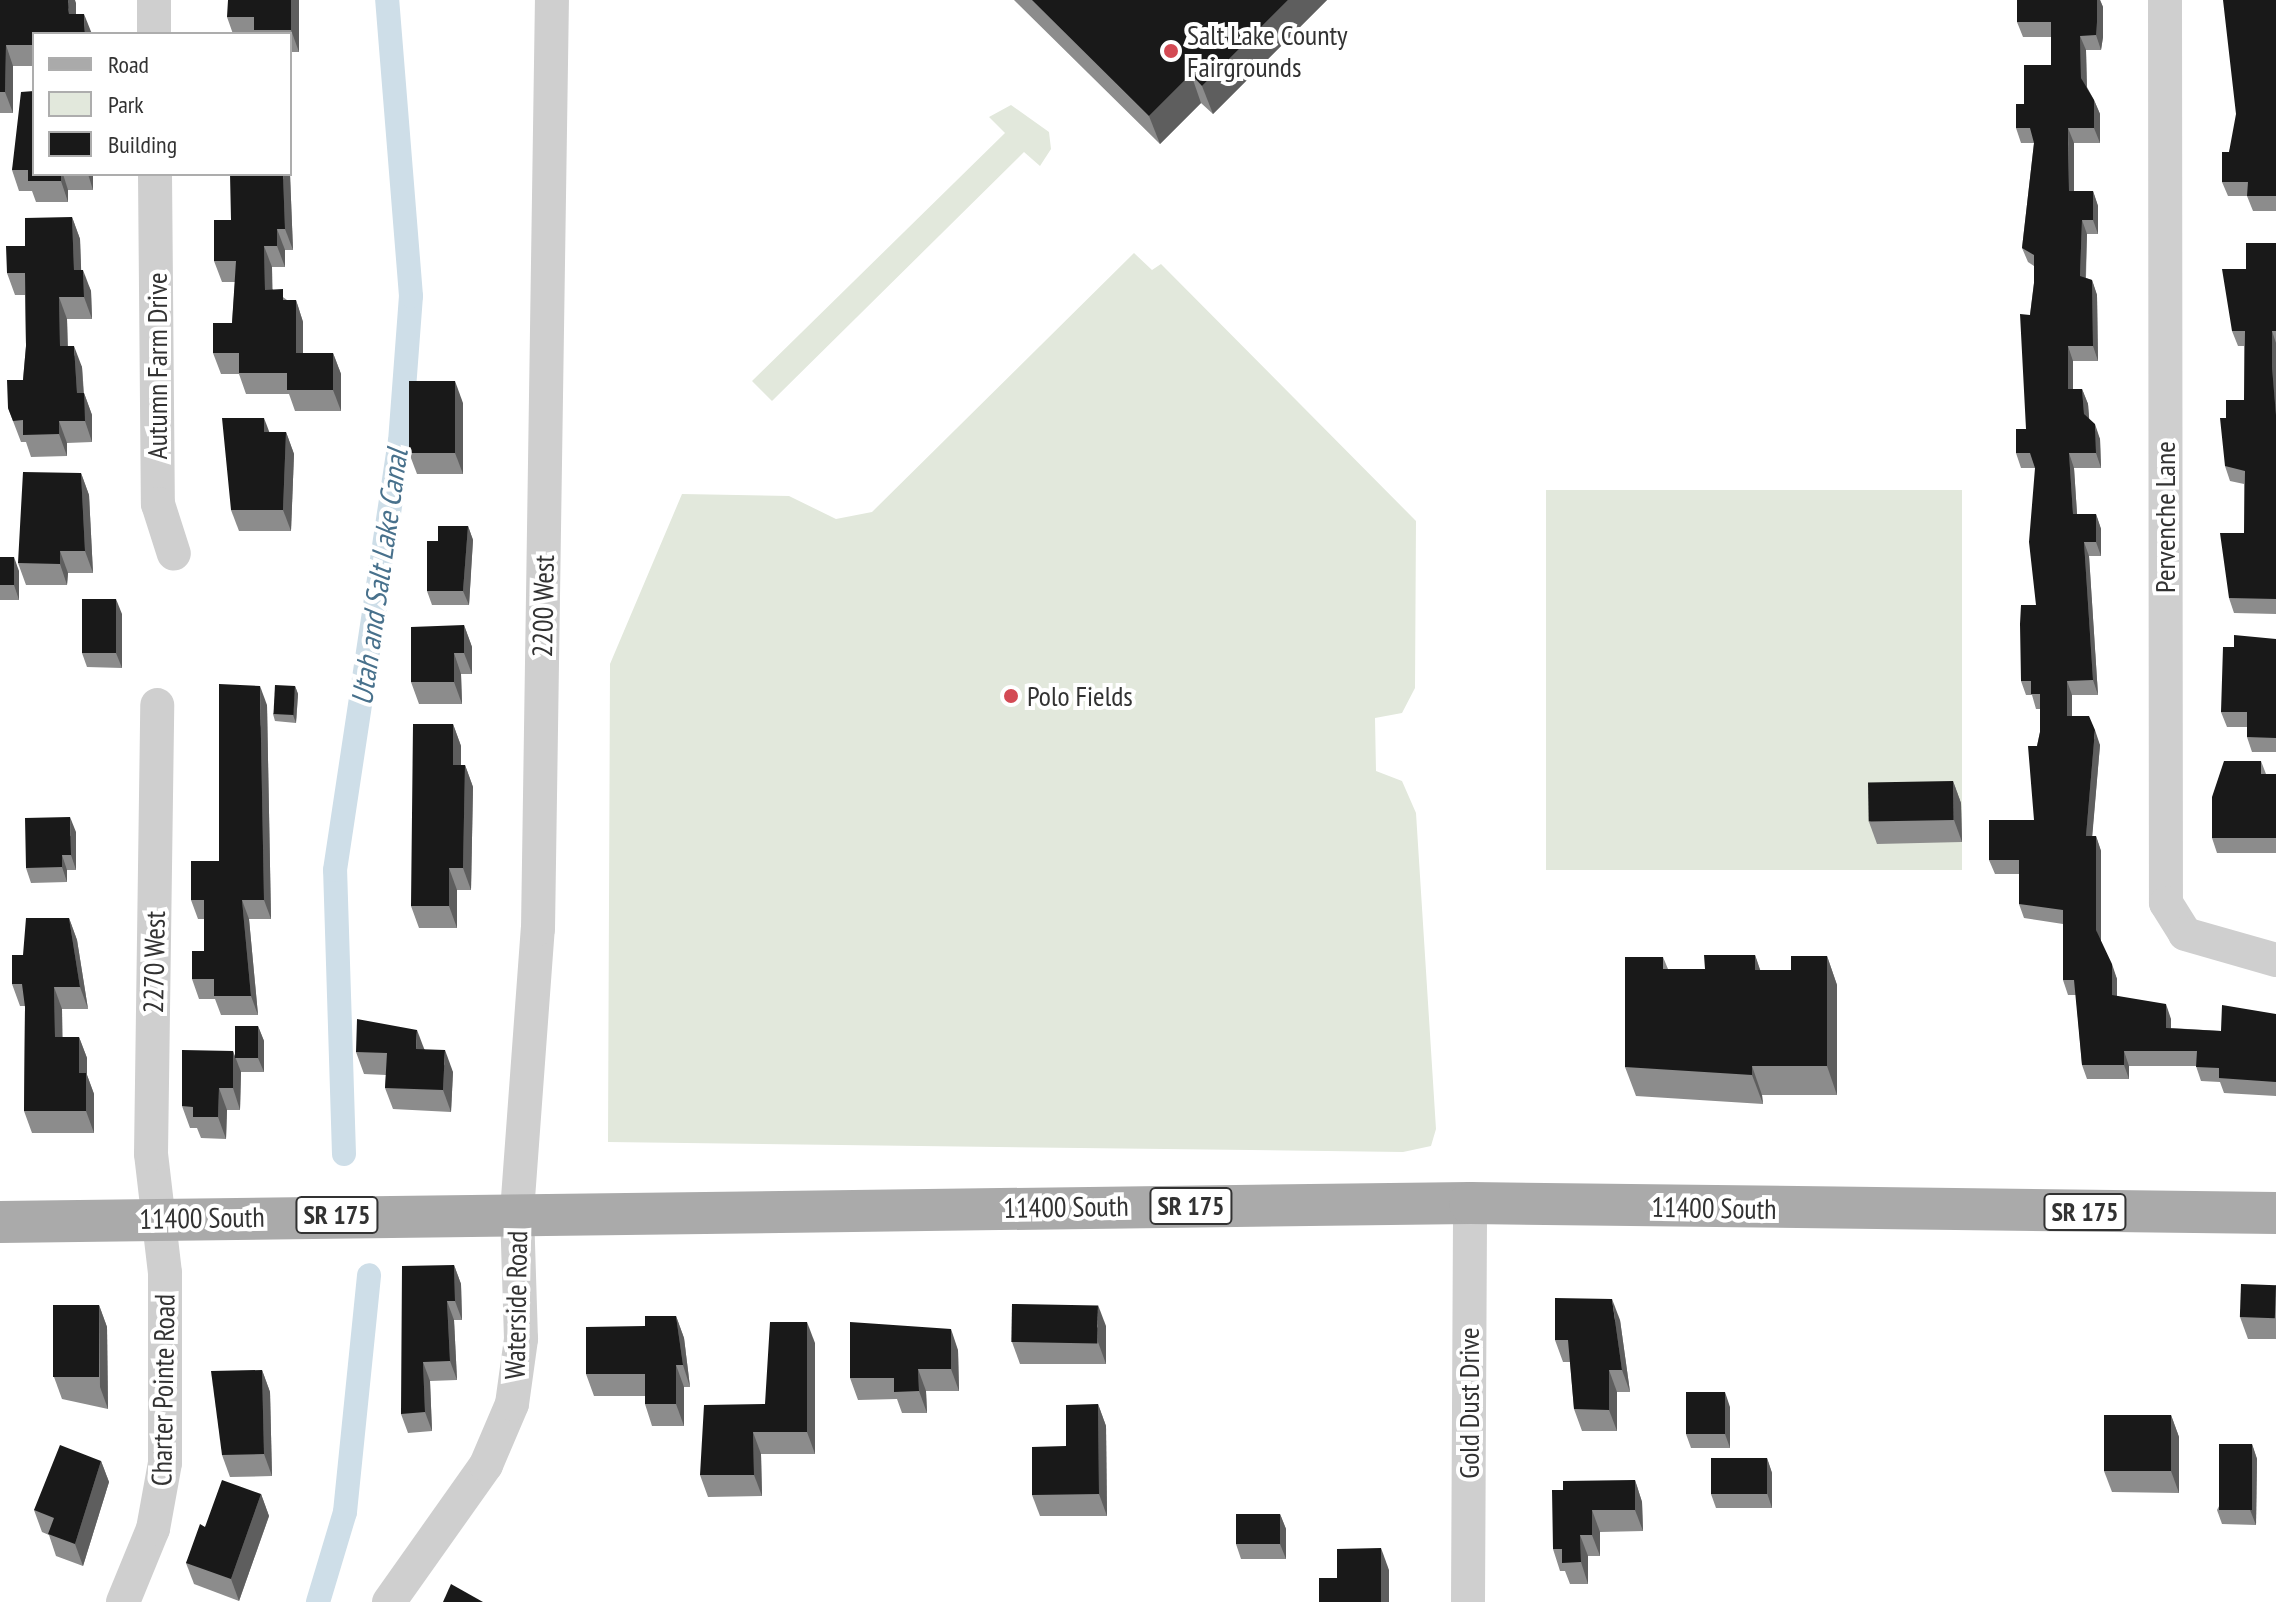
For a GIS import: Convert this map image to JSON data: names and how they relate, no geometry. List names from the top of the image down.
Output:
{
  "streets": {
    "main road": ["SR 175", "11400 South"],
    "street": [
      "Autumn Farm Drive",
      "Pervenche Lane",
      "2200 West",
      "2270 West",
      "Waterside Road",
      "Charter Pointe Road",
      "Gold Dust Drive"
    ]
  },
  "crossings": [
    ["2200 West", "11400 South"],
    ["2200 West", "Waterside Road"],
    ["2270 West", "11400 South"],
    ["2270 West", "Charter Pointe Road"],
    ["11400 South", "Waterside Road"],
    ["11400 South", "Charter Pointe Road"],
    ["11400 South", "Gold Dust Drive"]
  ],
  "water": ["Utah and Salt Lake Canal"],
  "places": ["Salt Lake County Fairgrounds", "Polo Fields"],
  "legend": ["Road", "Park", "Building"]
}
